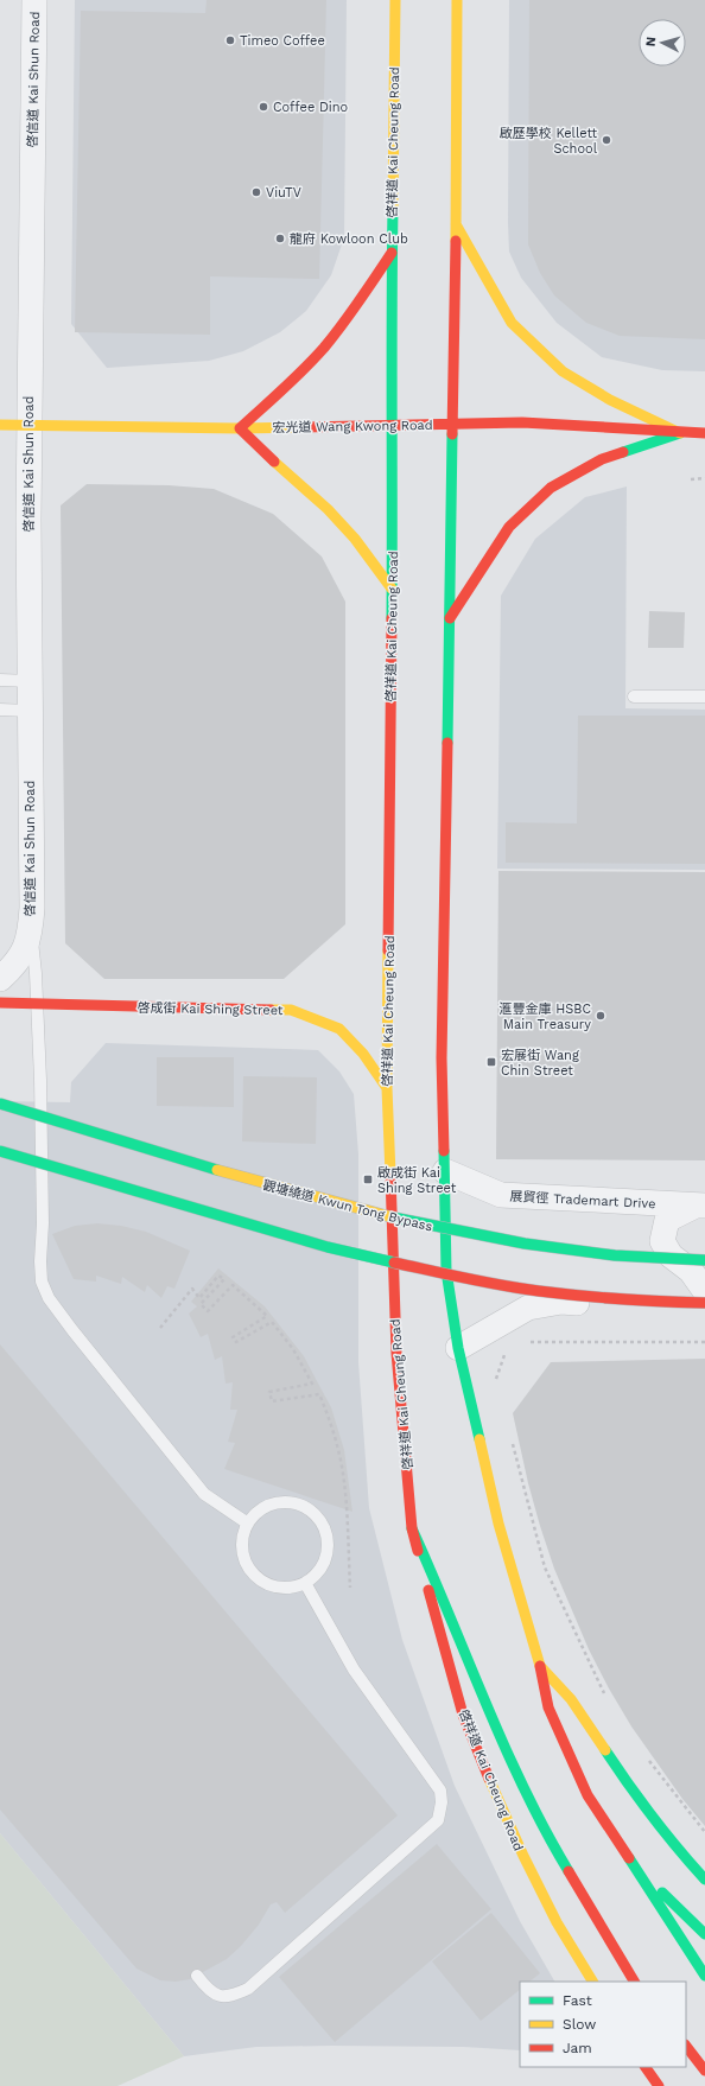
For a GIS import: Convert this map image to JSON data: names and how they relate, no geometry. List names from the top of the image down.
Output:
{
  "streets": {
    "main road": [
      "啓祥道 Kai Cheung Road",
      "宏光道 Wang Kwong Road",
      "啓成街 Kai Shing Street",
      "觀塘繞道 Kwun Tong Bypass"
    ],
    "street": ["啓信道 Kai Shun Road", "展貿徑 Trademart Drive"]
  },
  "crossings": [
    ["啓信道 Kai Shun Road", "宏光道 Wang Kwong Road"],
    ["啓信道 Kai Shun Road", "啓成街 Kai Shing Street"],
    ["啓祥道 Kai Cheung Road", "宏光道 Wang Kwong Road"],
    ["啓祥道 Kai Cheung Road", "啓成街 Kai Shing Street"]
  ],
  "places": {
    "other": [
      "Timeo Coffee",
      "Coffee Dino",
      "啟歷學校 Kellett School",
      "ViuTV",
      "龍府 Kowloon Club",
      "滙豐金庫 HSBC Main Treasury"
    ],
    "transit": ["宏展街 Wang Chin Street", "啟成街 Kai Shing Street"]
  },
  "legend": ["Fast", "Slow", "Jam"],
  "north": "left"
}
